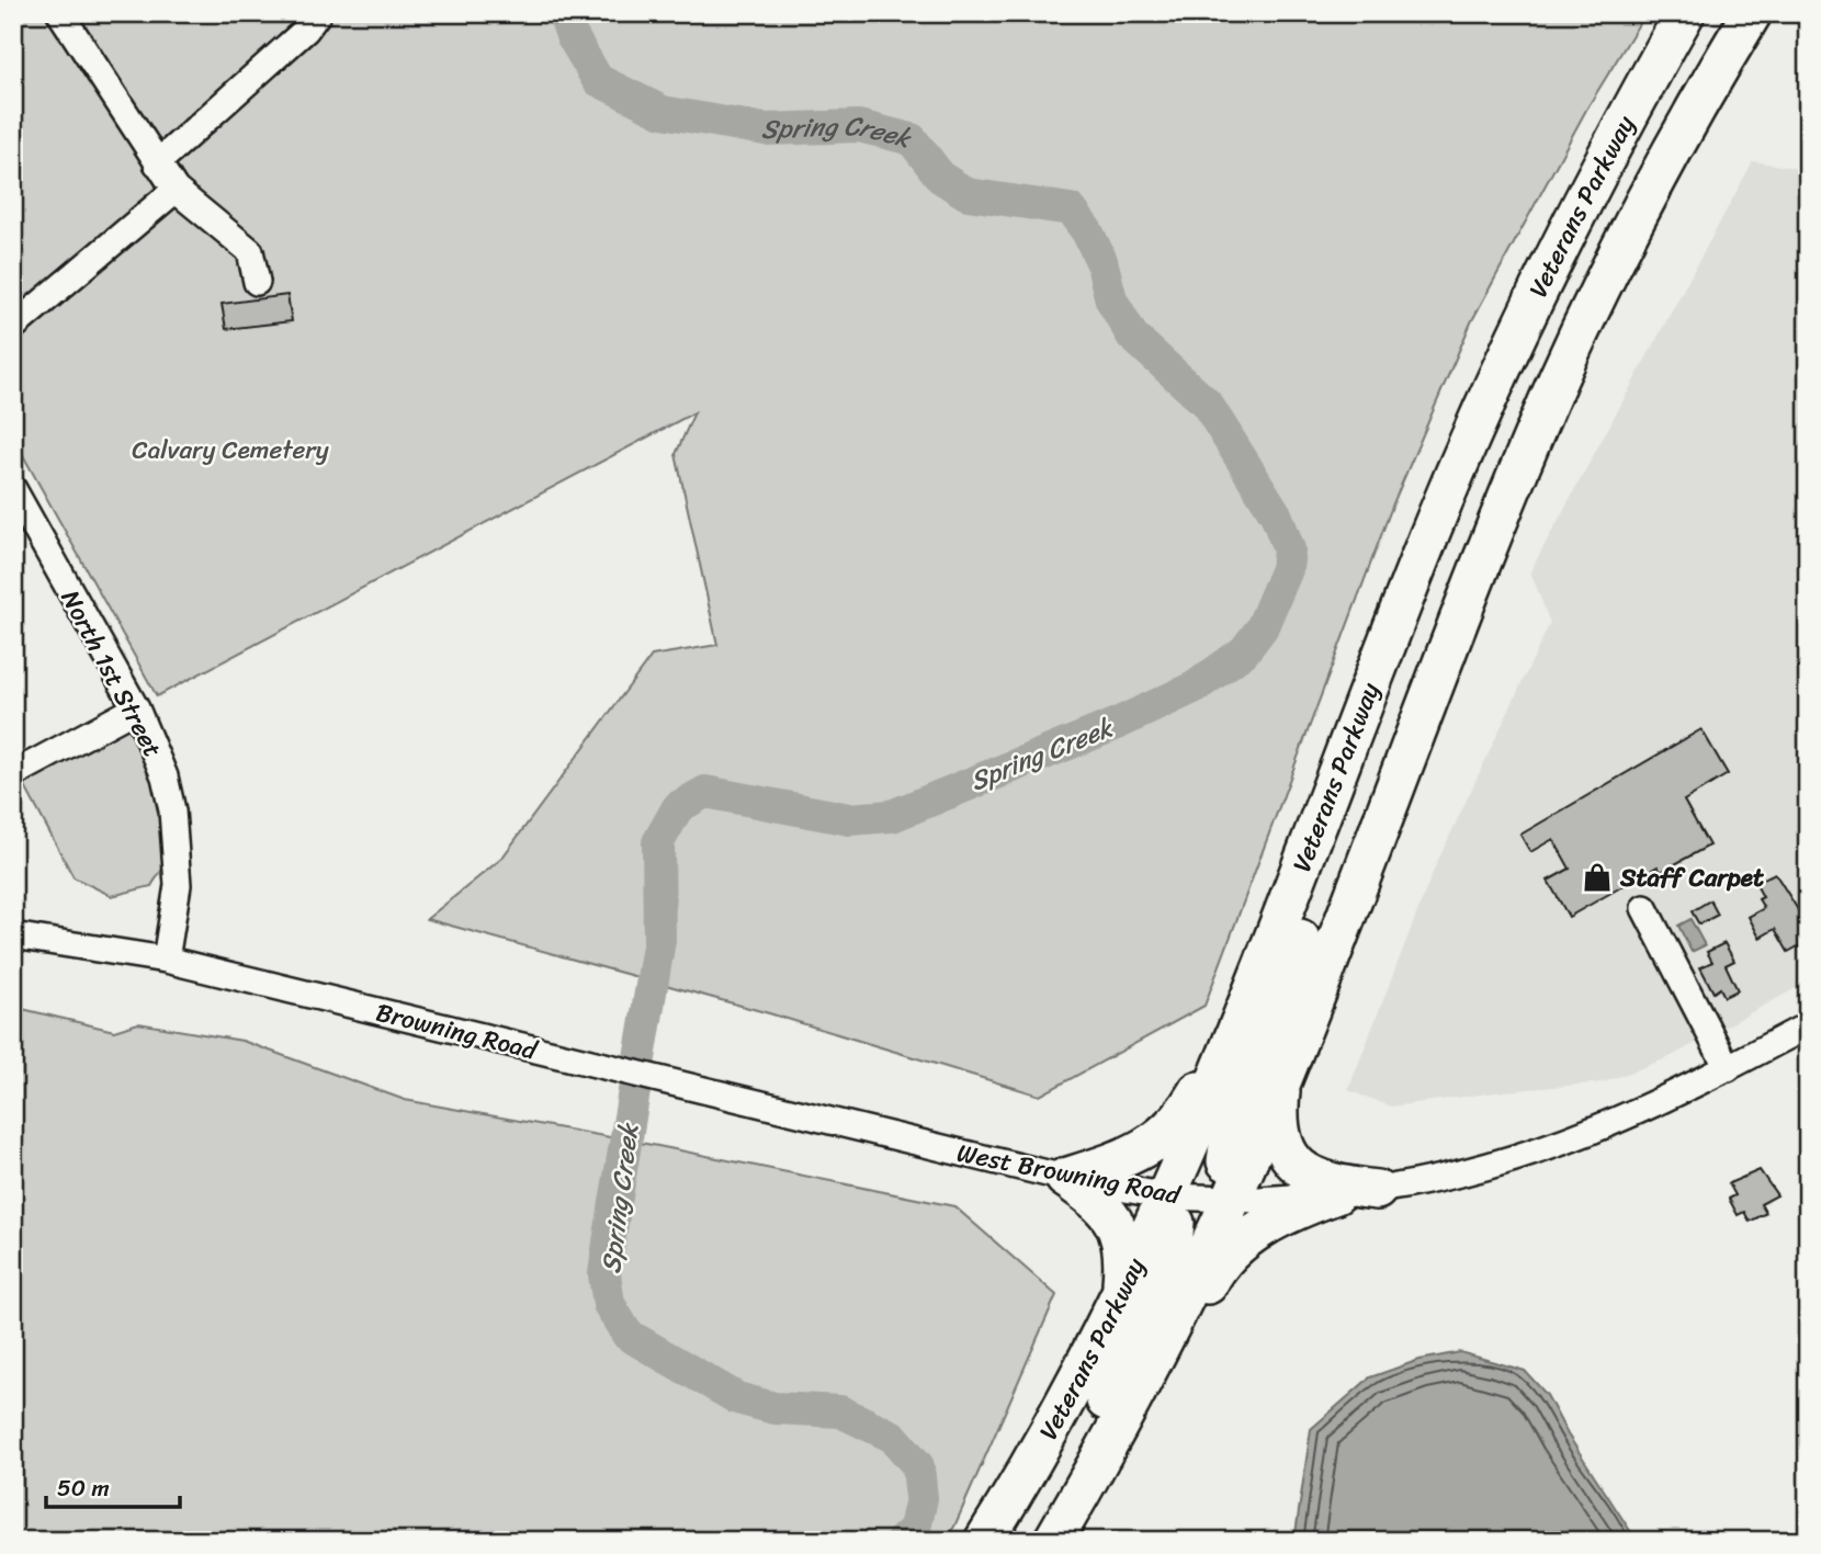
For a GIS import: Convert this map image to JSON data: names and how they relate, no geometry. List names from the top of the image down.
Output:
{
  "streets": {
    "highway": ["Veterans Parkway"],
    "street": ["North 1st Street", "Browning Road", "West Browning Road"]
  },
  "crossings": [
    ["Veterans Parkway", "West Browning Road"],
    ["North 1st Street", "Browning Road"],
    ["Browning Road", "West Browning Road"]
  ],
  "water": ["Spring Creek"],
  "parks": ["Calvary Cemetery"],
  "places": {
    "shop": ["Staff Carpet"]
  },
  "scale_bar": "50 m"
}
